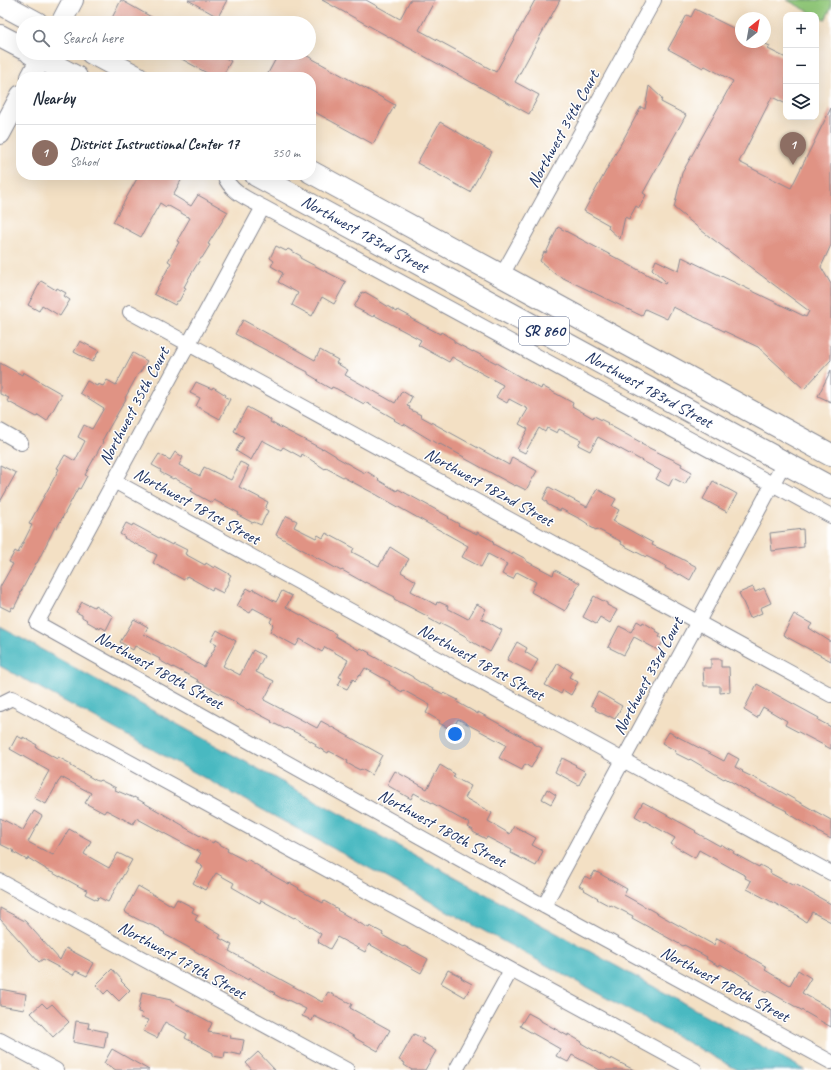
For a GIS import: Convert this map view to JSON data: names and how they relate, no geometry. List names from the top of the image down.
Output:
{
  "streets": {
    "main road": ["Northwest 183rd Street", "SR 860"],
    "street": [
      "Northwest 34th Court",
      "Northwest 35th Court",
      "Northwest 182nd Street",
      "Northwest 181st Street",
      "Northwest 180th Street",
      "Northwest 33rd Court",
      "Northwest 179th Street"
    ]
  },
  "crossings": [
    ["Northwest 34th Court", "Northwest 183rd Street"],
    ["Northwest 183rd Street", "Northwest 33rd Court"],
    ["Northwest 35th Court", "Northwest 182nd Street"],
    ["Northwest 35th Court", "Northwest 181st Street"],
    ["Northwest 35th Court", "Northwest 180th Street"],
    ["Northwest 182nd Street", "Northwest 33rd Court"],
    ["Northwest 181st Street", "Northwest 33rd Court"],
    ["Northwest 180th Street", "Northwest 33rd Court"]
  ],
  "north": "top right",
  "page": {
    "map_buttons": ["+", "−"],
    "search": "Search here",
    "heading": "Nearby",
    "list": [
      {
        "mark": "1",
        "name": "District Instructional Center 17",
        "note": "School",
        "value": "350 m"
      }
    ],
    "pins": "1"
  }
}
